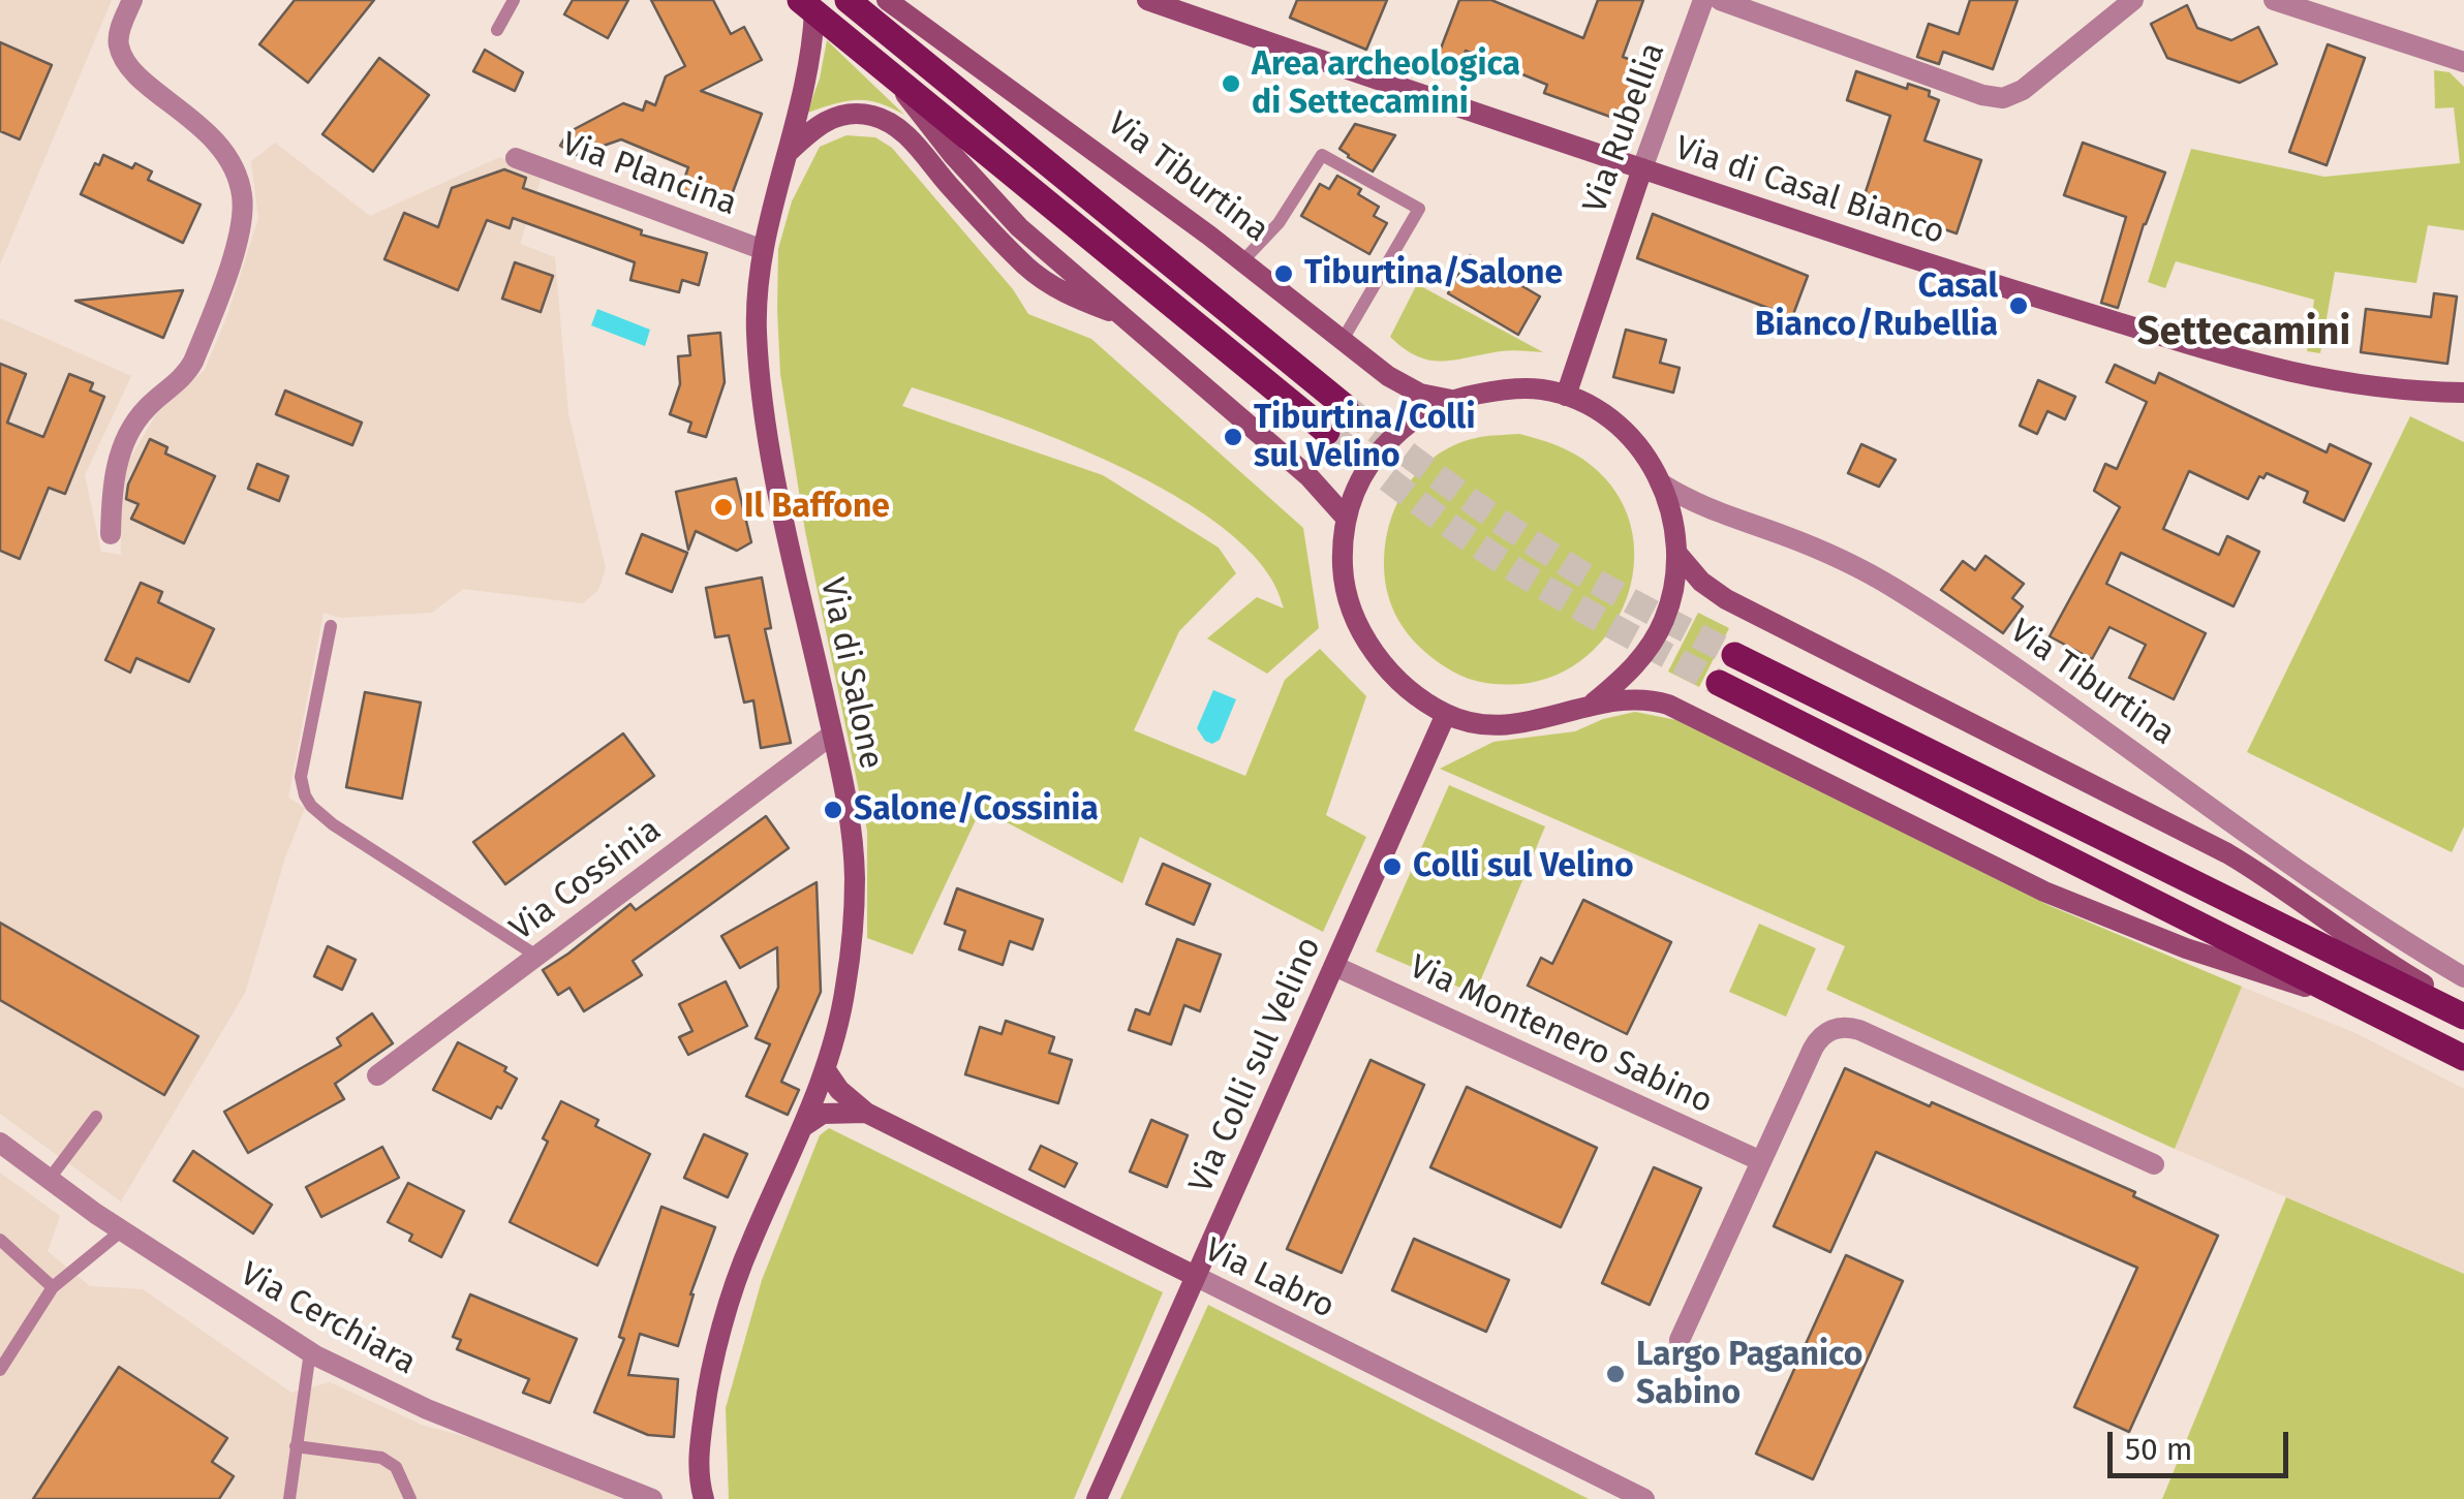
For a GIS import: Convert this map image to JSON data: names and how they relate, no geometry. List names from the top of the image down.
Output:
{
  "streets": {
    "main road": ["Via Tiburtina"],
    "street": [
      "Via Rubellia",
      "Via Plancina",
      "Via di Casal Bianco",
      "Via di Salone",
      "Via Cossinia",
      "Via Montenero Sabino",
      "Via Colli sul Velino",
      "Via Labro",
      "Via Cerchiara"
    ]
  },
  "crossings": [
    ["Via Rubellia", "Via Tiburtina"],
    ["Via Rubellia", "Via di Casal Bianco"],
    ["Via Rubellia", "Via Colli sul Velino"],
    ["Via Plancina", "Via di Salone"],
    ["Via Tiburtina", "Via Colli sul Velino"],
    ["Via di Salone", "Via Cossinia"],
    ["Via di Salone", "Via Labro"],
    ["Via Montenero Sabino", "Via Colli sul Velino"],
    ["Via Colli sul Velino", "Via Labro"]
  ],
  "districts": ["Settecamini"],
  "places": [
    "Area archeologica di Settecamini",
    "Tiburtina/Salone",
    "Casal Bianco/Rubellia",
    "Tiburtina/Colli sul Velino",
    "Il Baffone",
    "Salone/Cossinia",
    "Colli sul Velino",
    "Largo Paganico Sabino"
  ],
  "scale_bar": "50 m"
}
